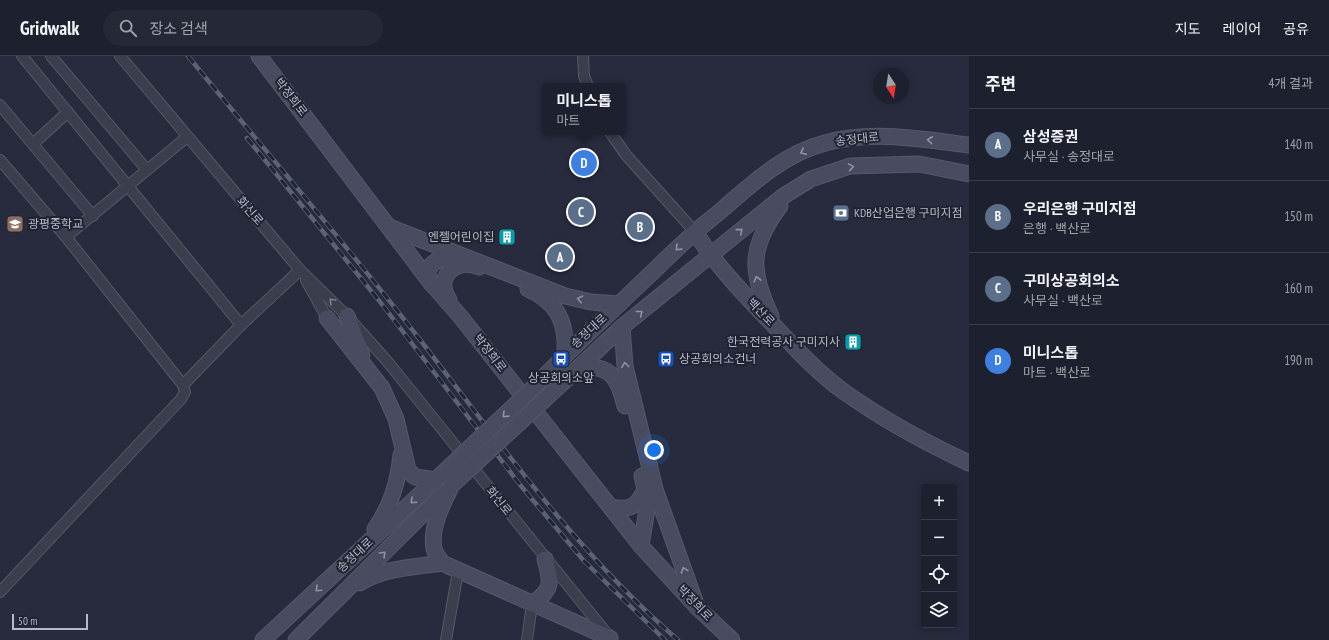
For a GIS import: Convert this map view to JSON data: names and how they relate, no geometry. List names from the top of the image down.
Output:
{
  "streets": {
    "street": [
      "박정희로",
      "송정대로",
      "화신로",
      "백산로"
    ]
  },
  "crossings": [
    ["송정대로", "백산로"]
  ],
  "places": {
    "bank": ["KDB산업은행 구미지점"],
    "school or university": ["광평중학교"],
    "building": ["엔젤어린이집", "한국전력공사 구미지사"],
    "bus stop": ["상공회의소앞", "상공회의소건너"]
  },
  "scale_bar": "50 m",
  "north": "bottom",
  "page": {
    "header": "Gridwalk",
    "search": "장소 검색",
    "nav": ["지도", "레이어", "공유"],
    "heading": ["주변", "4개 결과"],
    "popup": ["미니스톱", "마트"],
    "list": [
      {
        "mark": "A",
        "name": "삼성증권",
        "note": "사무실 · 송정대로",
        "value": "140 m"
      },
      {
        "mark": "B",
        "name": "우리은행 구미지점",
        "note": "은행 · 백산로",
        "value": "150 m"
      },
      {
        "mark": "C",
        "name": "구미상공회의소",
        "note": "사무실 · 백산로",
        "value": "160 m"
      },
      {
        "mark": "D",
        "name": "미니스톱",
        "note": "마트 · 백산로",
        "value": "190 m"
      }
    ],
    "pins": [
      "D",
      "C",
      "B",
      "A"
    ],
    "map_buttons": ["+", "−"],
    "scale": "50 m"
  }
}
